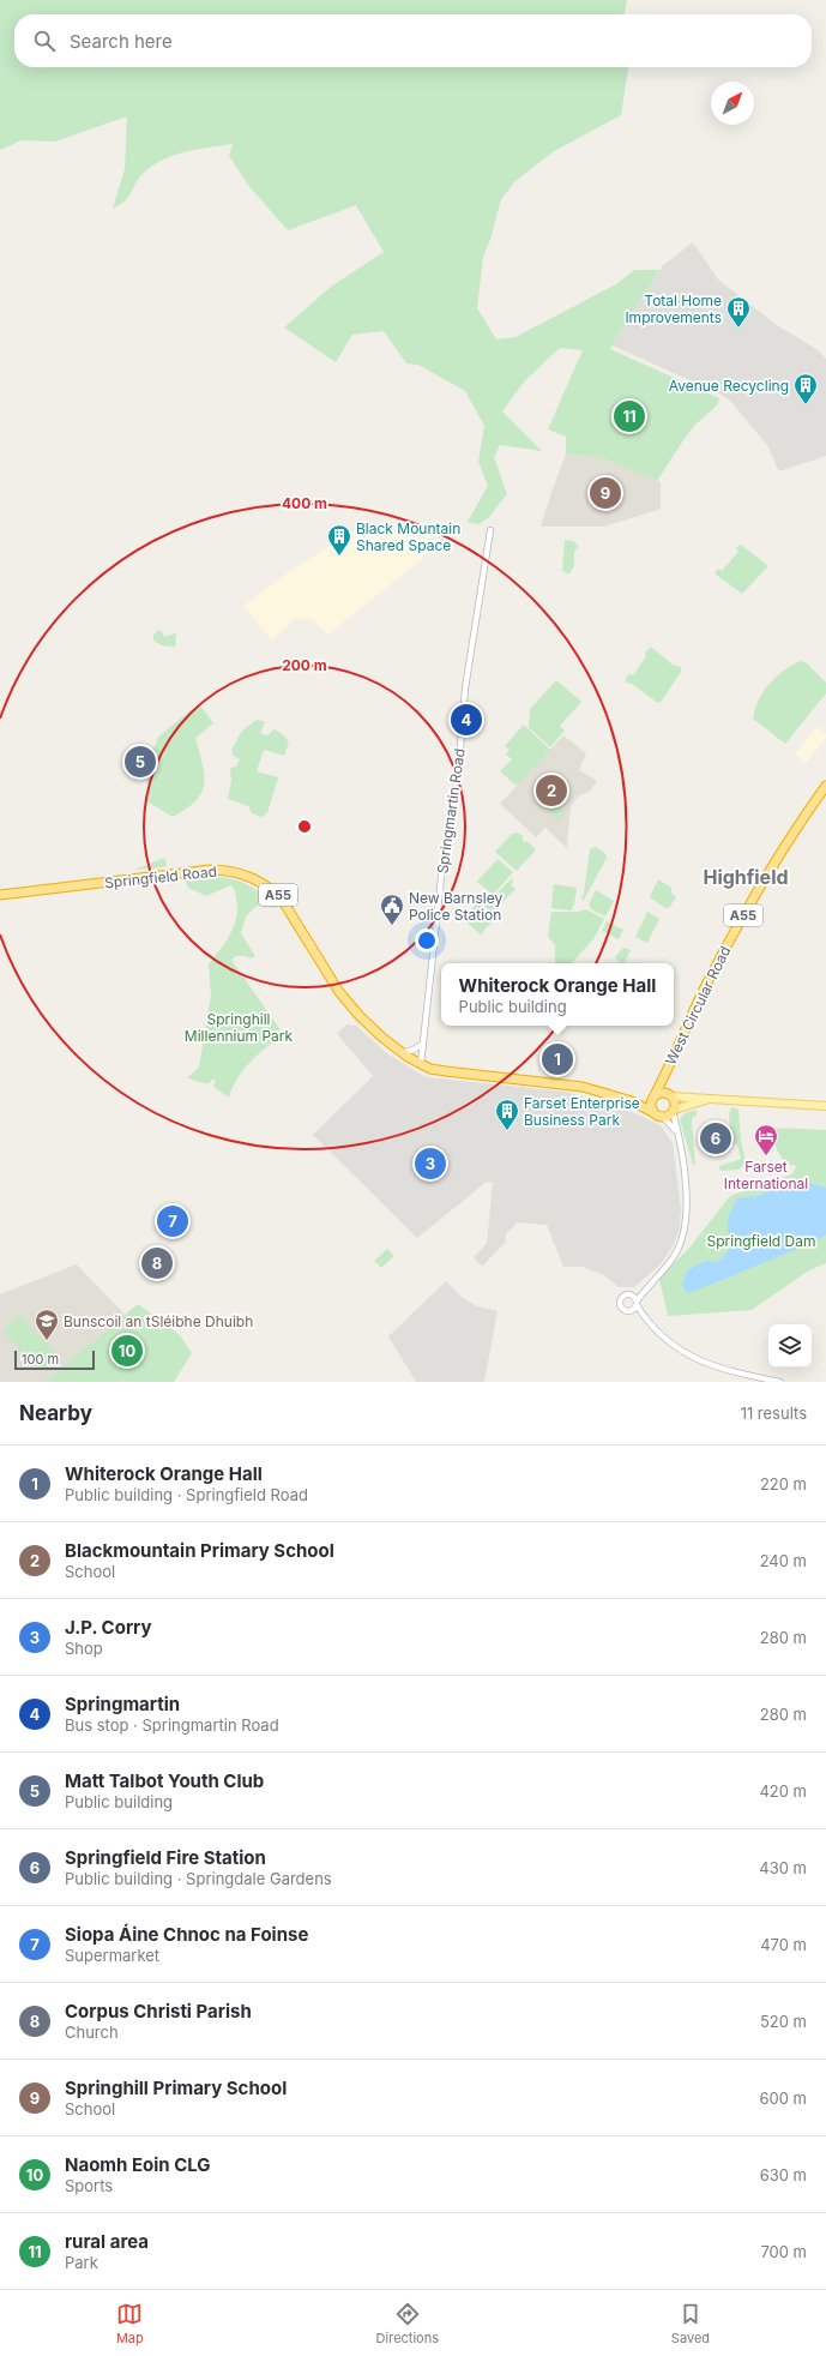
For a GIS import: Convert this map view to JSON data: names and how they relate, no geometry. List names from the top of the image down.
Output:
{
  "streets": {
    "highway": ["Springfield Road", "A55", "West Circular Road"],
    "street": ["Springmartin Road"]
  },
  "crossings": [
    ["Springmartin Road", "Springfield Road"],
    ["Springfield Road", "A55"],
    ["Springfield Road", "West Circular Road"],
    ["A55", "West Circular Road"]
  ],
  "districts": ["Highfield"],
  "parks": ["Springhill Millennium Park", "Springfield Dam"],
  "places": {
    "building": [
      "Total Home Improvements",
      "Avenue Recycling",
      "Black Mountain Shared Space",
      "Farset Enterprise Business Park"
    ],
    "public building": ["New Barnsley Police Station"],
    "hotel": ["Farset International"],
    "school or university": ["Bunscoil an tSléibhe Dhuibh"]
  },
  "scale_bar": "100 m",
  "north": "top right",
  "page": {
    "search": "Search here",
    "pins": [
      "11",
      "9",
      "4",
      "5",
      "2",
      "1",
      "6",
      "3",
      "7",
      "8",
      "10"
    ],
    "popup": ["Whiterock Orange Hall", "Public building"],
    "scale": "100 m",
    "heading": ["Nearby", "11 results"],
    "list": [
      {
        "mark": "1",
        "name": "Whiterock Orange Hall",
        "note": "Public building · Springfield Road",
        "value": "220 m"
      },
      {
        "mark": "2",
        "name": "Blackmountain Primary School",
        "note": "School",
        "value": "240 m"
      },
      {
        "mark": "3",
        "name": "J.P. Corry",
        "note": "Shop",
        "value": "280 m"
      },
      {
        "mark": "4",
        "name": "Springmartin",
        "note": "Bus stop · Springmartin Road",
        "value": "280 m"
      },
      {
        "mark": "5",
        "name": "Matt Talbot Youth Club",
        "note": "Public building",
        "value": "420 m"
      },
      {
        "mark": "6",
        "name": "Springfield Fire Station",
        "note": "Public building · Springdale Gardens",
        "value": "430 m"
      },
      {
        "mark": "7",
        "name": "Siopa Áine Chnoc na Foinse",
        "note": "Supermarket",
        "value": "470 m"
      },
      {
        "mark": "8",
        "name": "Corpus Christi Parish",
        "note": "Church",
        "value": "520 m"
      },
      {
        "mark": "9",
        "name": "Springhill Primary School",
        "note": "School",
        "value": "600 m"
      },
      {
        "mark": "10",
        "name": "Naomh Eoin CLG",
        "note": "Sports",
        "value": "630 m"
      },
      {
        "mark": "11",
        "name": "rural area",
        "note": "Park",
        "value": "700 m"
      }
    ],
    "nav": ["Map", "Directions", "Saved"]
  },
  "rings": ["400 m", "200 m"]
}
